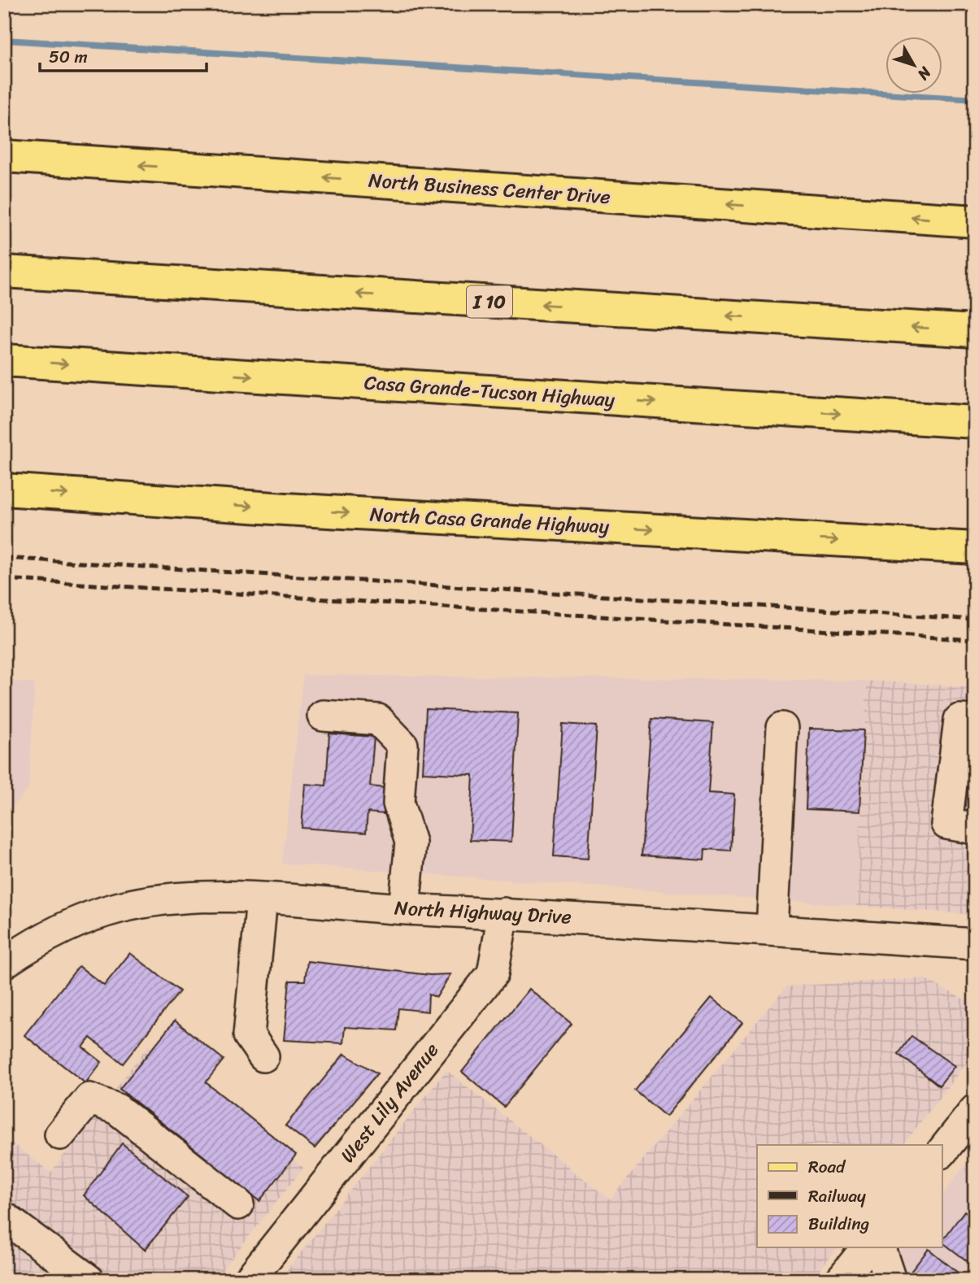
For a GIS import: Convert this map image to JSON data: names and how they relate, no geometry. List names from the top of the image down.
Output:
{
  "streets": {
    "main road": [
      "North Business Center Drive",
      "I 10",
      "Casa Grande-Tucson Highway",
      "North Casa Grande Highway"
    ],
    "street": ["North Highway Drive", "West Lily Avenue"]
  },
  "crossings": [
    ["North Highway Drive", "West Lily Avenue"]
  ],
  "legend": ["Road", "Railway", "Building"],
  "scale_bar": "50 m",
  "north": "bottom right"
}
